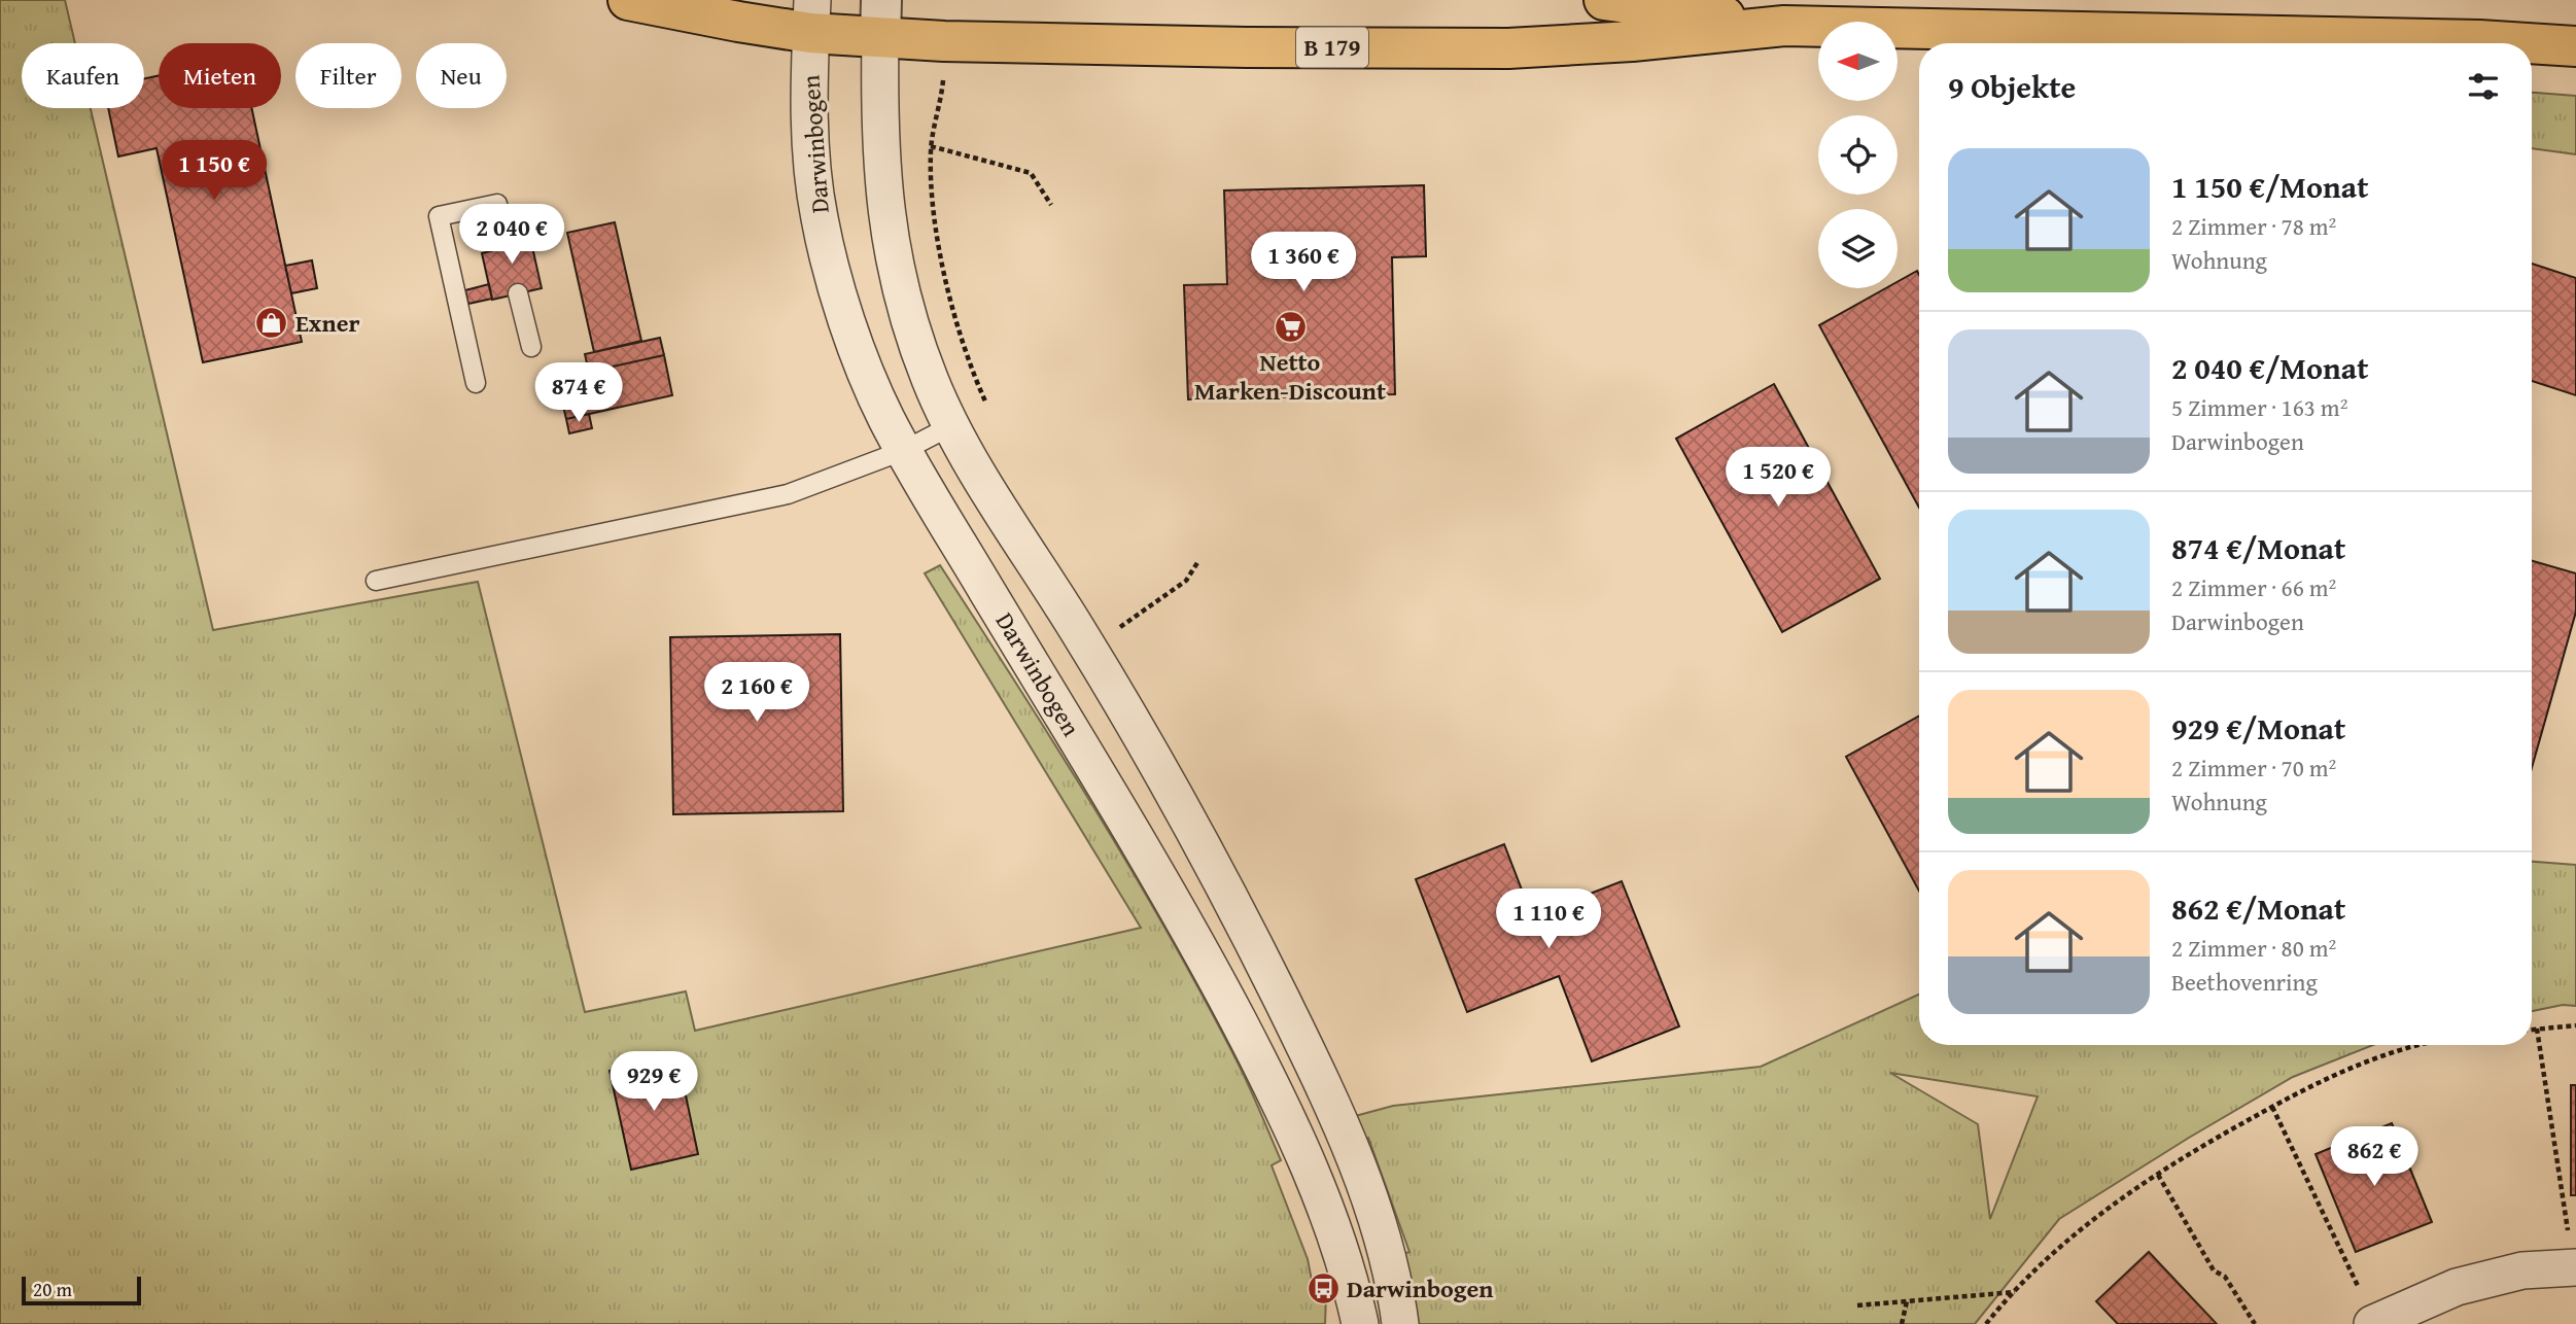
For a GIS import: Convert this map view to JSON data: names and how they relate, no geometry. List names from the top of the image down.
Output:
{
  "streets": {
    "main road": ["B 179"],
    "street": ["Darwinbogen"]
  },
  "crossings": [
    ["B 179", "Darwinbogen"]
  ],
  "places": {
    "shop": ["Exner"],
    "supermarket": ["Netto Marken-Discount"],
    "bus stop": ["Darwinbogen"]
  },
  "scale_bar": "20 m",
  "north": "left",
  "page": {
    "chip": [
      "Kaufen",
      "Mieten",
      "Filter",
      "Neu"
    ],
    "heading": "9 Objekte",
    "list": [
      {
        "name": "1 150 €/Monat",
        "note": "2 Zimmer · 78 m² · Wohnung"
      },
      {
        "name": "2 040 €/Monat",
        "note": "5 Zimmer · 163 m² · Darwinbogen"
      },
      {
        "name": "874 €/Monat",
        "note": "2 Zimmer · 66 m² · Darwinbogen"
      },
      {
        "name": "929 €/Monat",
        "note": "2 Zimmer · 70 m² · Wohnung"
      },
      {
        "name": "862 €/Monat",
        "note": "2 Zimmer · 80 m² · Beethovenring"
      }
    ],
    "price": [
      "1 150 €",
      "2 040 €",
      "1 360 €",
      "874 €",
      "1 520 €",
      "2 160 €",
      "1 110 €",
      "929 €",
      "862 €"
    ],
    "scale": "20 m"
  }
}
